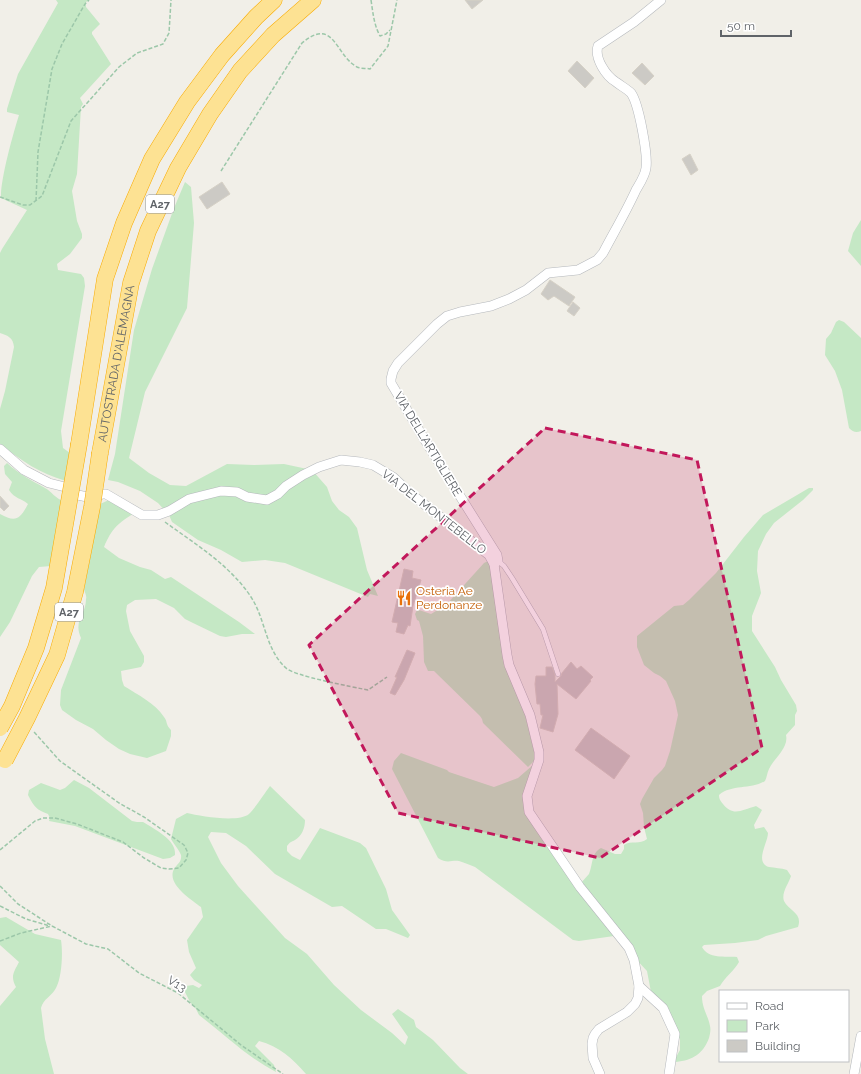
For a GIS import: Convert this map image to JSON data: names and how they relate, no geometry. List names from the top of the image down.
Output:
{
  "streets": {
    "highway": ["A27", "AUTOSTRADA D'ALEMAGNA"],
    "street": ["VIA DELL'ARTIGLIERE", "VIA DEL MONTEBELLO"],
    "path": ["V13"]
  },
  "crossings": [
    ["VIA DELL'ARTIGLIERE", "VIA DEL MONTEBELLO"]
  ],
  "places": {
    "restaurant": ["Osteria Ae Perdonanze"]
  },
  "legend": ["Road", "Park", "Building"],
  "scale_bar": "50 m"
}
